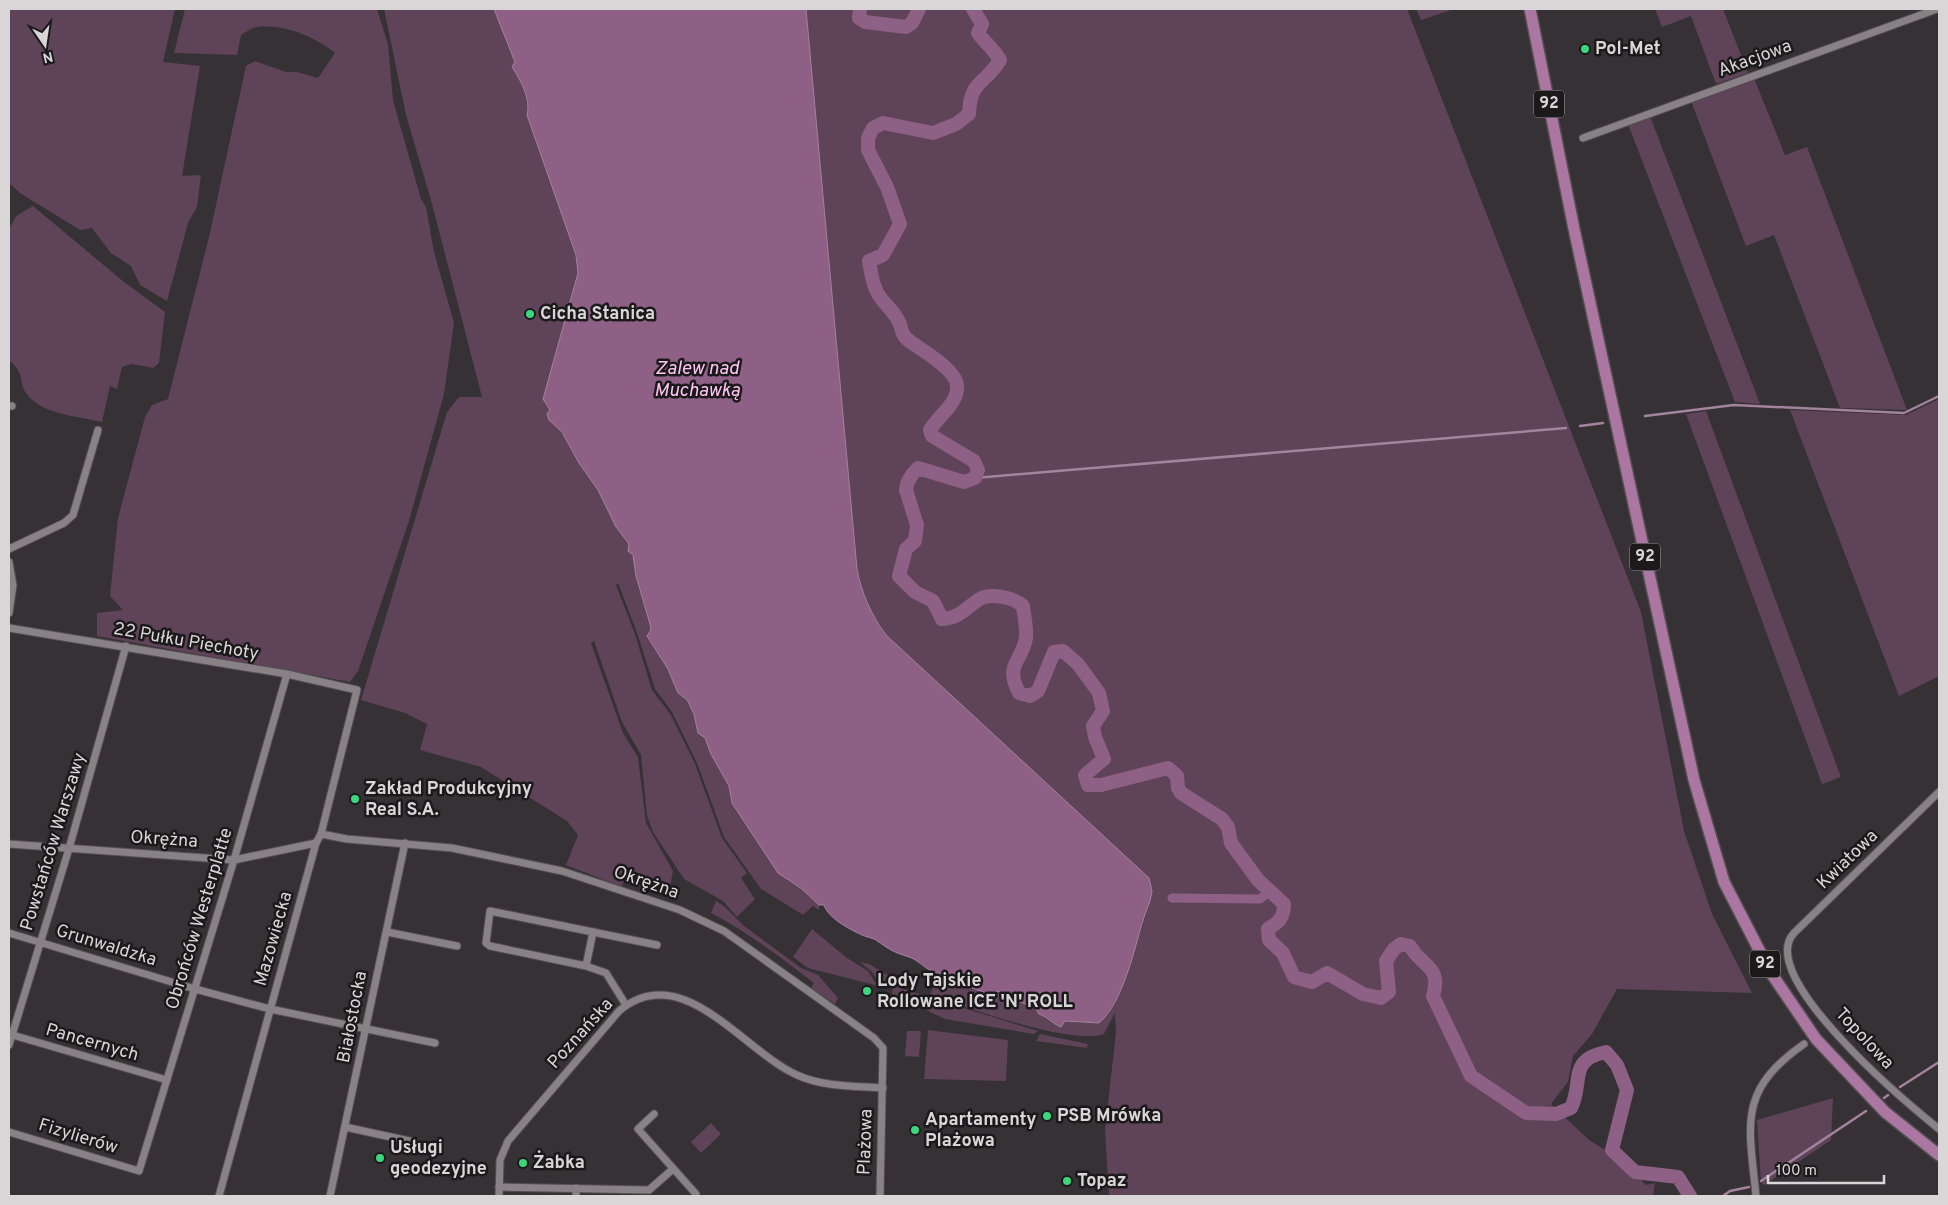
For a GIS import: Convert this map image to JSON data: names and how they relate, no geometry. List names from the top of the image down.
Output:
{
  "streets": {
    "main road": ["92"],
    "street": [
      "Akacjowa",
      "22 Pułku Piechoty",
      "Okrężna",
      "Powstańców Warszawy",
      "Kwiatowa",
      "Obrońców Westerplatte",
      "Mazowiecka",
      "Grunwaldzka",
      "Białostocka",
      "Poznańska",
      "Topolowa",
      "Pancernych",
      "Fizylierów",
      "Plażowa"
    ]
  },
  "crossings": [
    ["22 Pułku Piechoty", "Powstańców Warszawy"],
    ["22 Pułku Piechoty", "Obrońców Westerplatte"],
    ["22 Pułku Piechoty", "Mazowiecka"],
    ["Okrężna", "Powstańców Warszawy"],
    ["Okrężna", "Obrońców Westerplatte"],
    ["Okrężna", "Mazowiecka"],
    ["Okrężna", "Białostocka"],
    ["Okrężna", "Poznańska"],
    ["Okrężna", "Plażowa"],
    ["Powstańców Warszawy", "Grunwaldzka"],
    ["Powstańców Warszawy", "Pancernych"],
    ["Kwiatowa", "Topolowa"],
    ["Obrońców Westerplatte", "Grunwaldzka"],
    ["Obrońców Westerplatte", "Pancernych"],
    ["Obrońców Westerplatte", "Fizylierów"],
    ["Mazowiecka", "Grunwaldzka"],
    ["Grunwaldzka", "Białostocka"],
    ["Poznańska", "Plażowa"]
  ],
  "water": ["Zalew nad Muchawką"],
  "places": [
    "Pol-Met",
    "Cicha Stanica",
    "Zakład Produkcyjny Real S.A.",
    "Lody Tajskie Rollowane ICE 'N' ROLL",
    "PSB Mrówka",
    "Apartamenty Plażowa",
    "Usługi geodezyjne",
    "Żabka",
    "Topaz"
  ],
  "scale_bar": "100 m",
  "north": "bottom"
}
